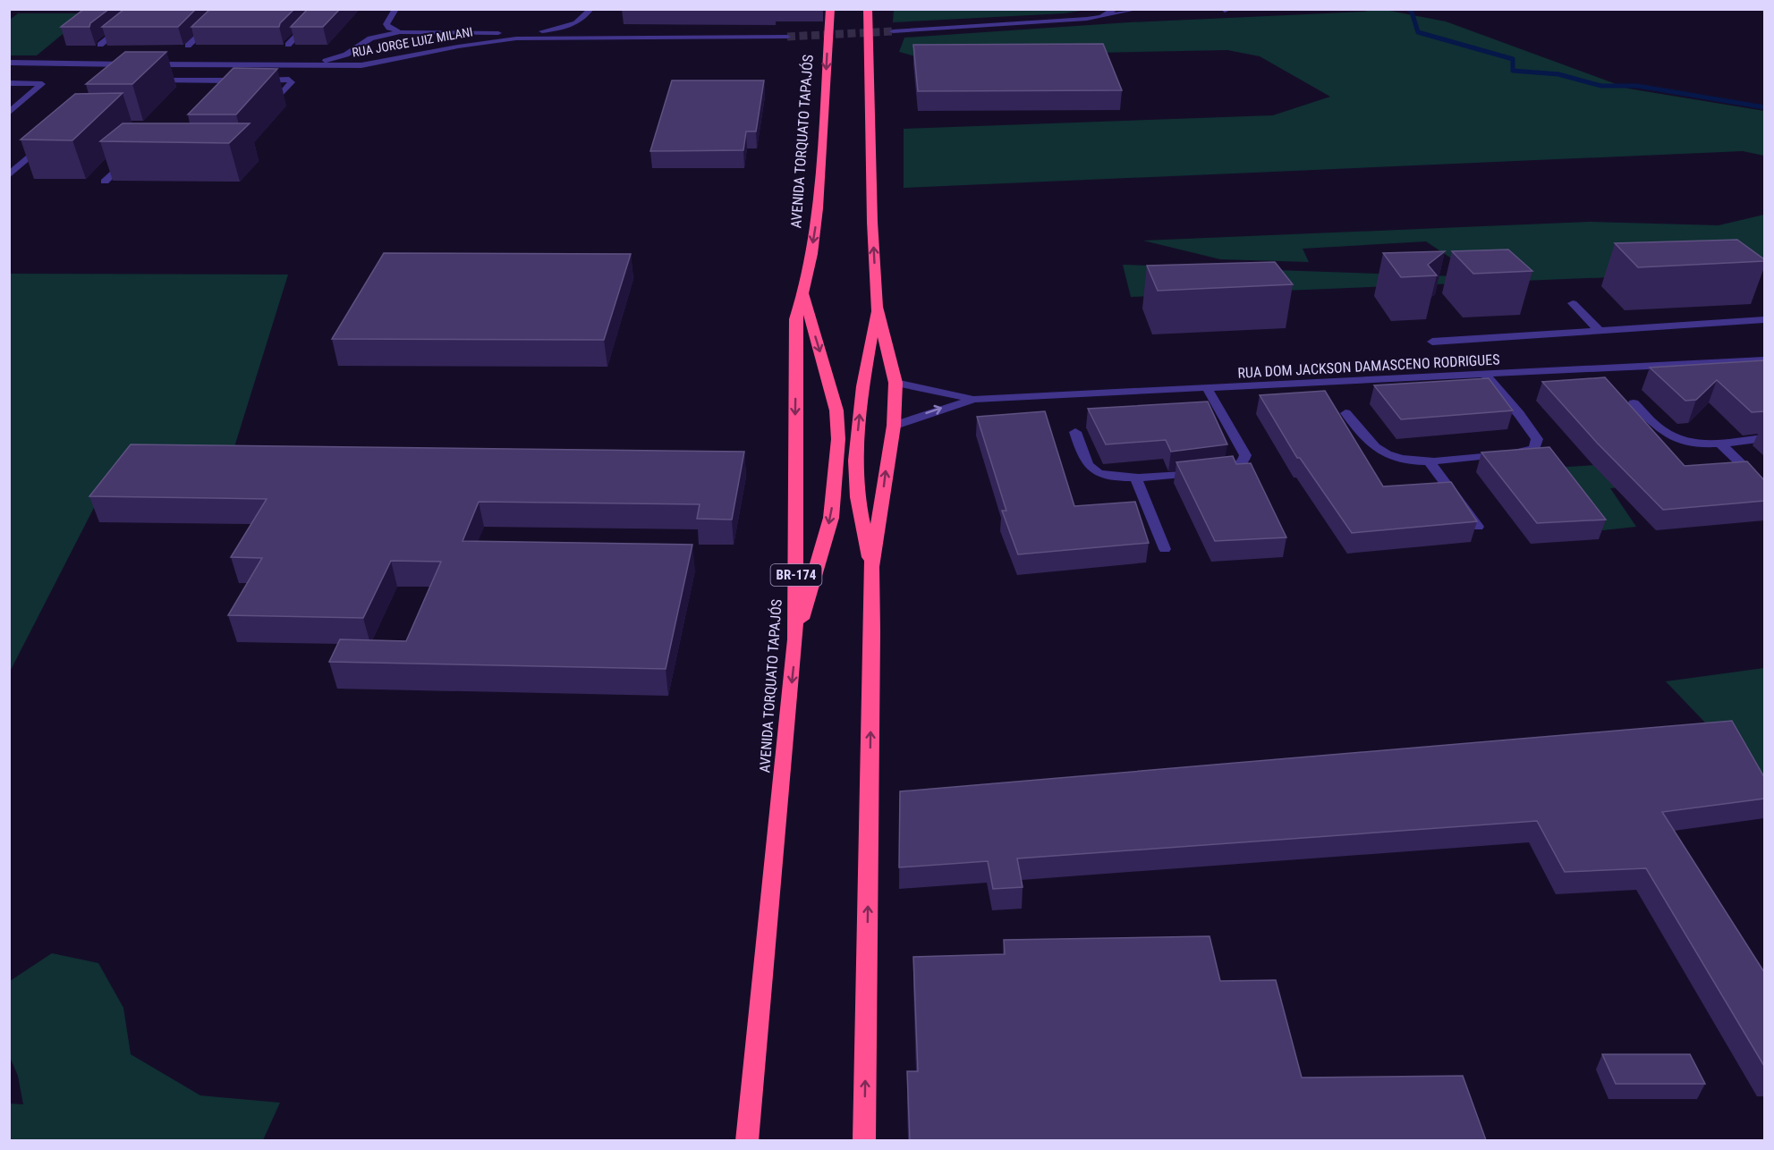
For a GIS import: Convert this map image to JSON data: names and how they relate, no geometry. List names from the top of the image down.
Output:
{
  "streets": {
    "highway": ["AVENIDA TORQUATO TAPAJÓS", "BR-174"],
    "street": ["RUA JORGE LUIZ MILANI", "RUA DOM JACKSON DAMASCENO RODRIGUES"]
  }
}
